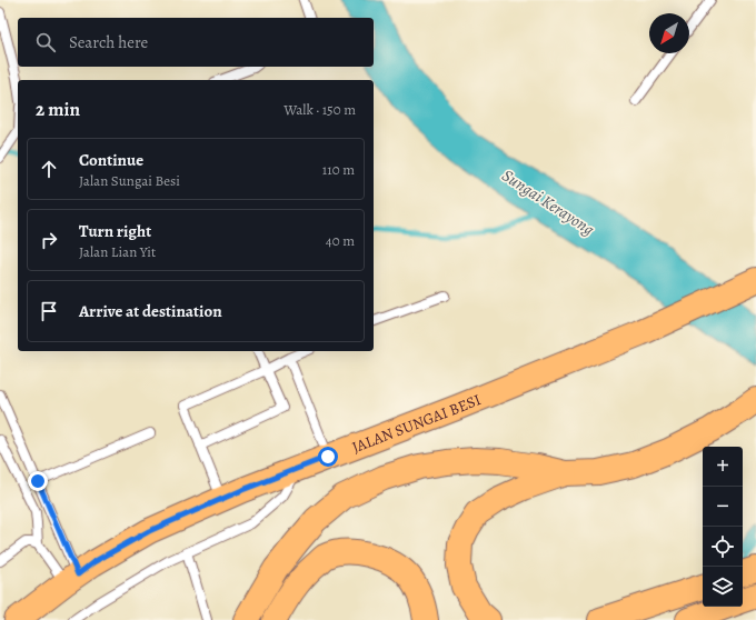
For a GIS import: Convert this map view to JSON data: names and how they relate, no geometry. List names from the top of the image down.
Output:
{
  "streets": {
    "main road": ["JALAN SUNGAI BESI"]
  },
  "water": ["Sungai Kerayong"],
  "north": "bottom left",
  "page": {
    "search": "Search here",
    "heading": ["2 min", "Walk · 150 m"],
    "list": [
      ["Continue", "Jalan Sungai Besi", "110 m"],
      ["Turn right", "Jalan Lian Yit", "40 m"],
      "Arrive at destination"
    ],
    "map_buttons": ["+", "−"]
  }
}
